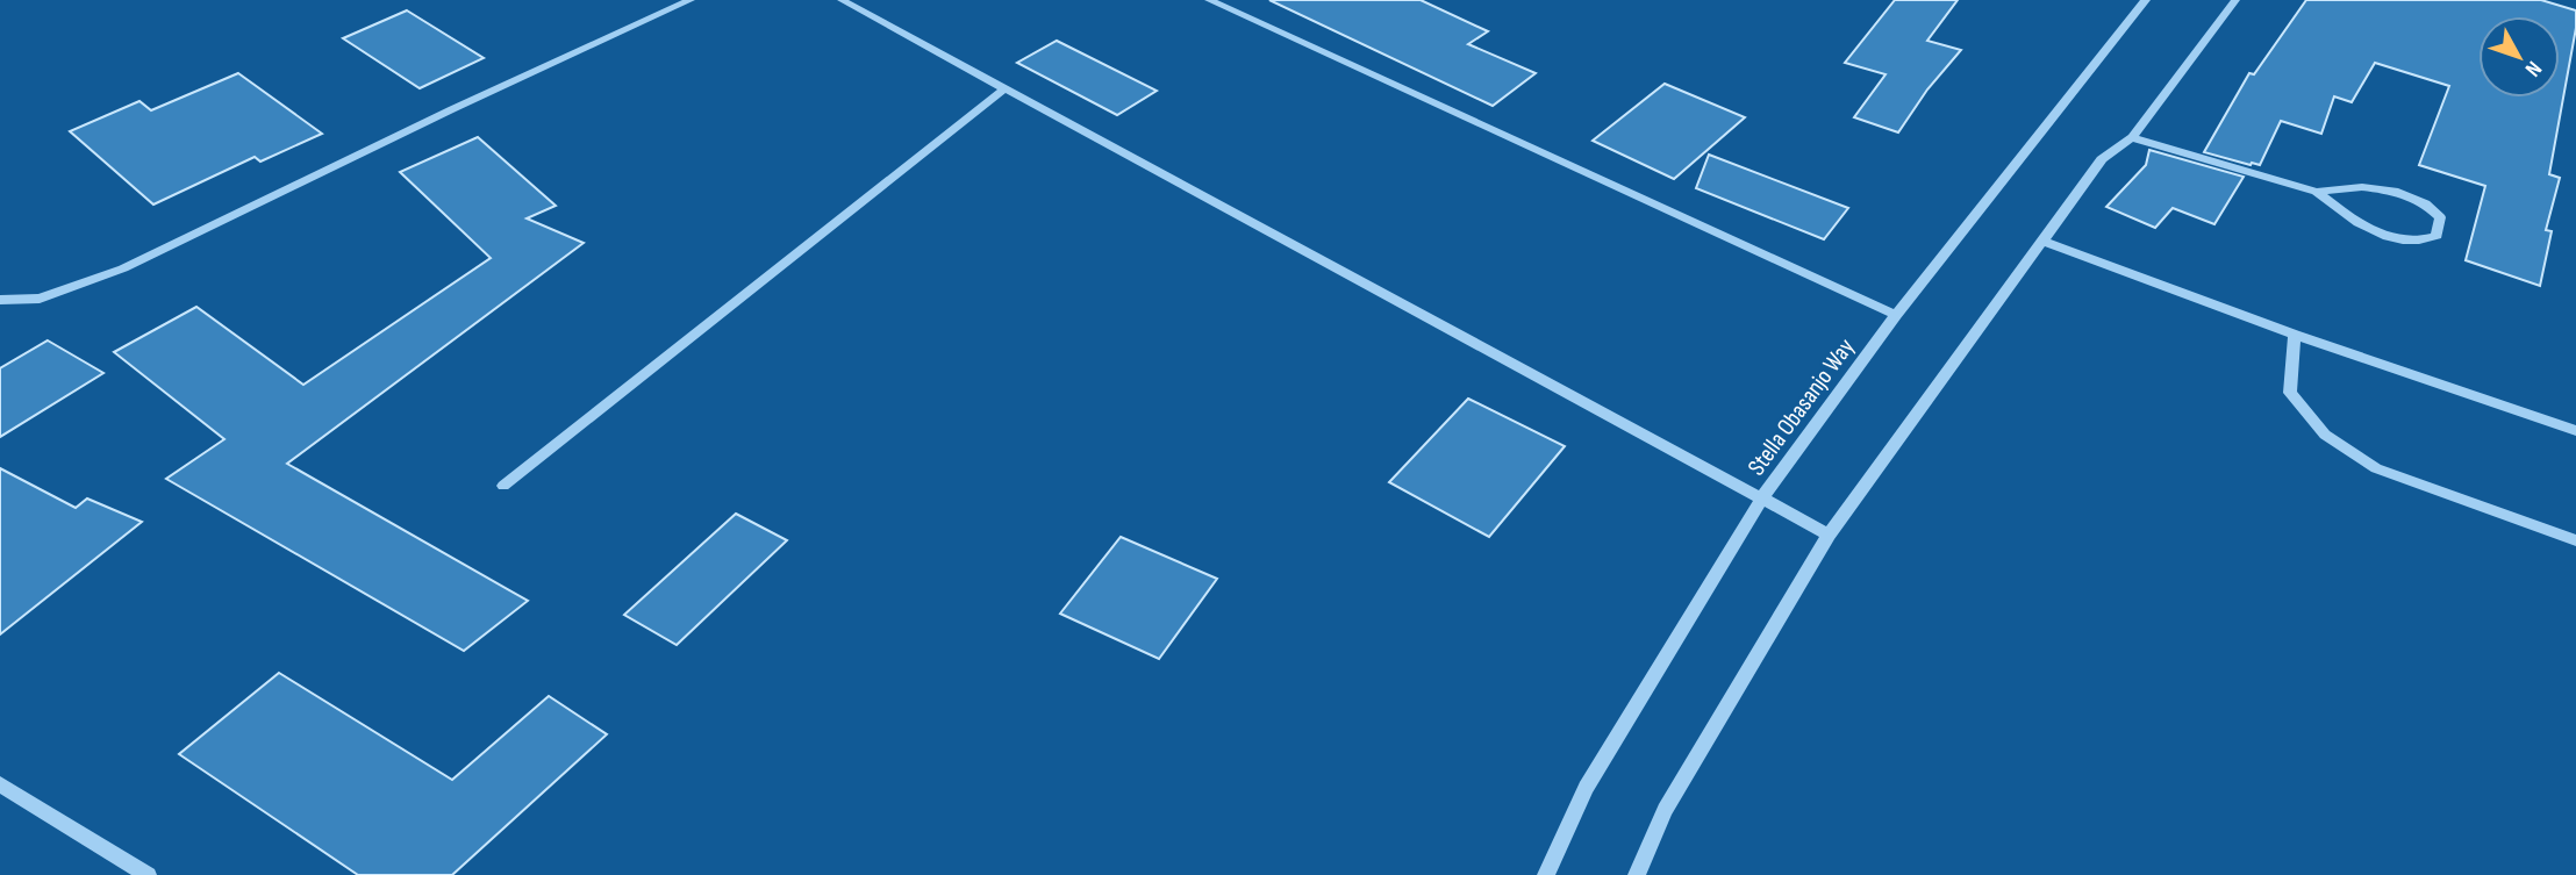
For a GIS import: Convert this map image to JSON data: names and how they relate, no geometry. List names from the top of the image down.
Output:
{
  "streets": {
    "street": ["Stella Obasanjo Way"]
  },
  "north": "bottom right"
}
